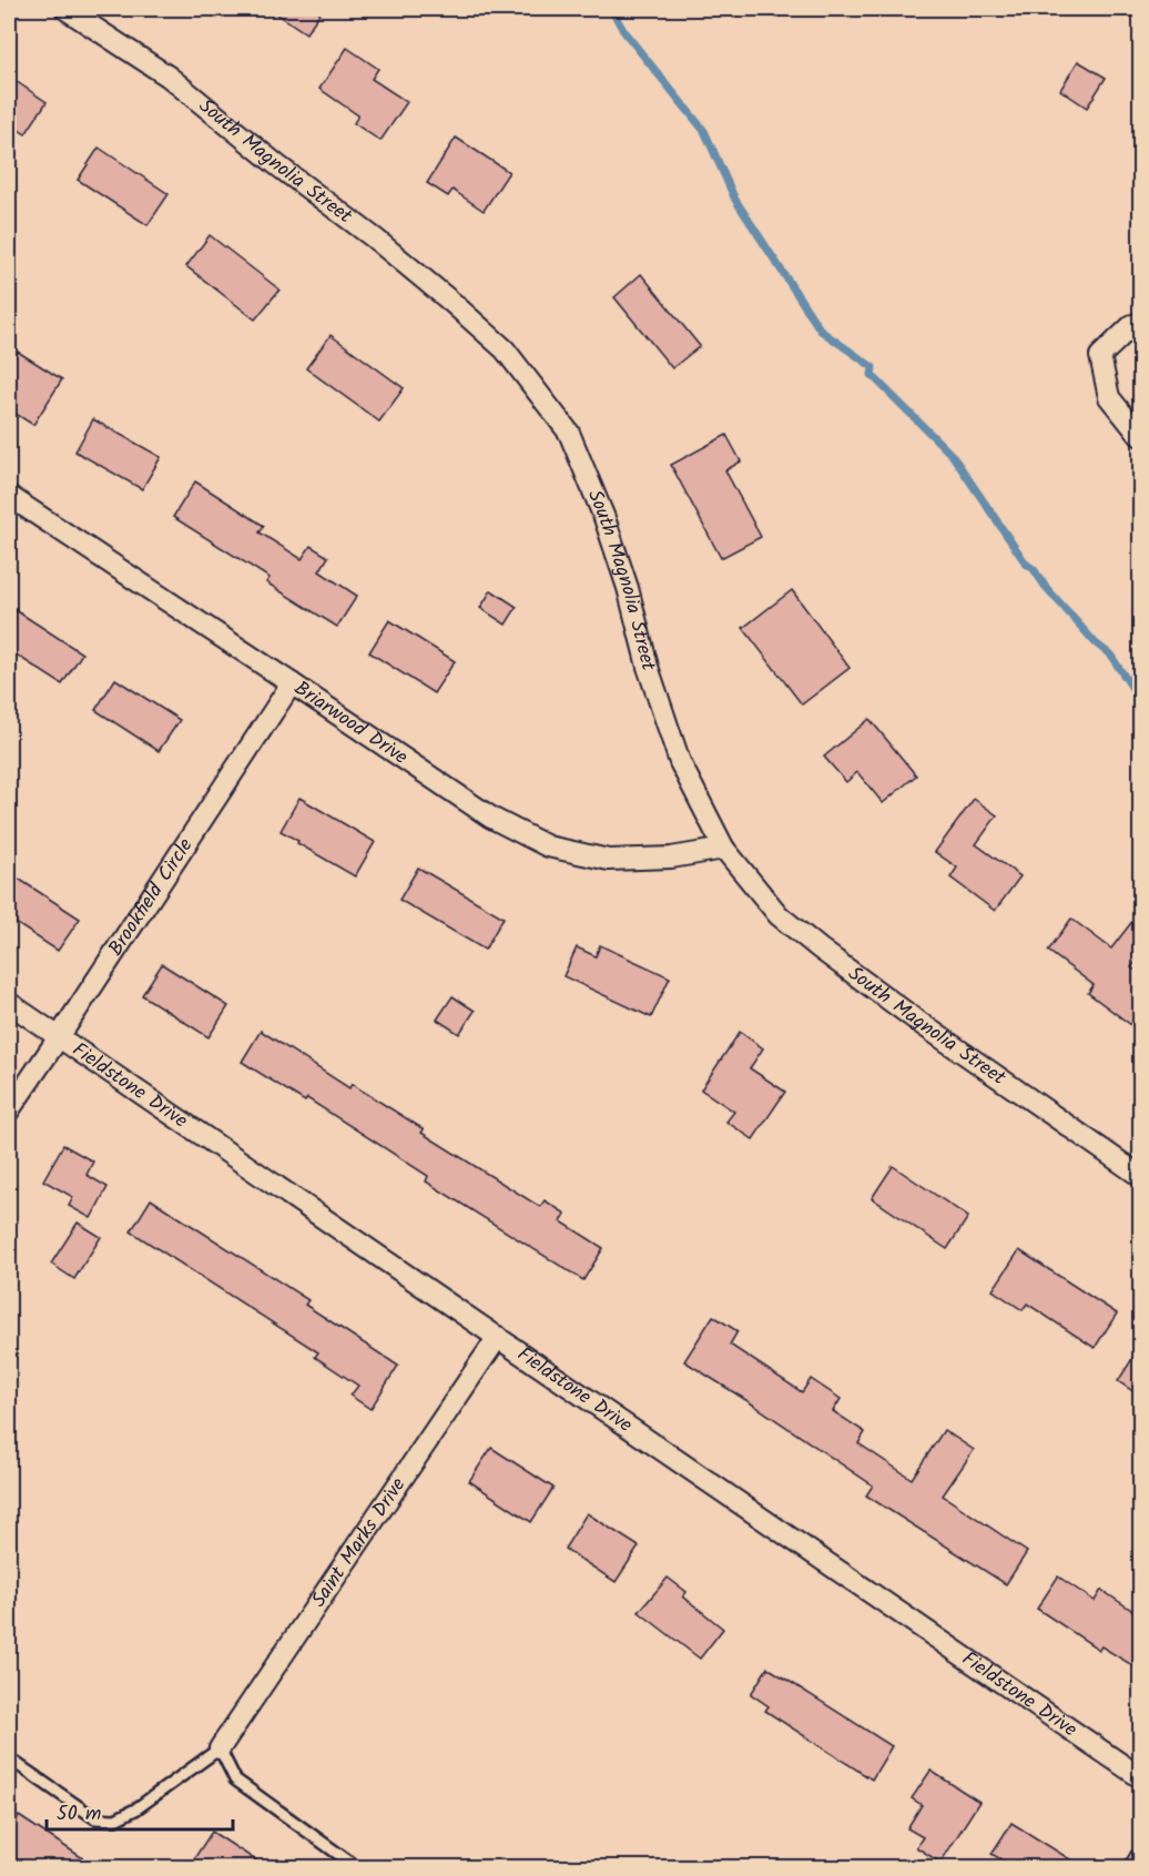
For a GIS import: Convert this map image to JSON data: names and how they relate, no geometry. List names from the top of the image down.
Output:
{
  "streets": {
    "street": [
      "South Magnolia Street",
      "Briarwood Drive",
      "Brookfield Circle",
      "Fieldstone Drive",
      "Saint Marks Drive"
    ]
  },
  "crossings": [
    ["South Magnolia Street", "Briarwood Drive"],
    ["Briarwood Drive", "Brookfield Circle"],
    ["Brookfield Circle", "Fieldstone Drive"],
    ["Fieldstone Drive", "Saint Marks Drive"]
  ],
  "scale_bar": "50 m"
}
